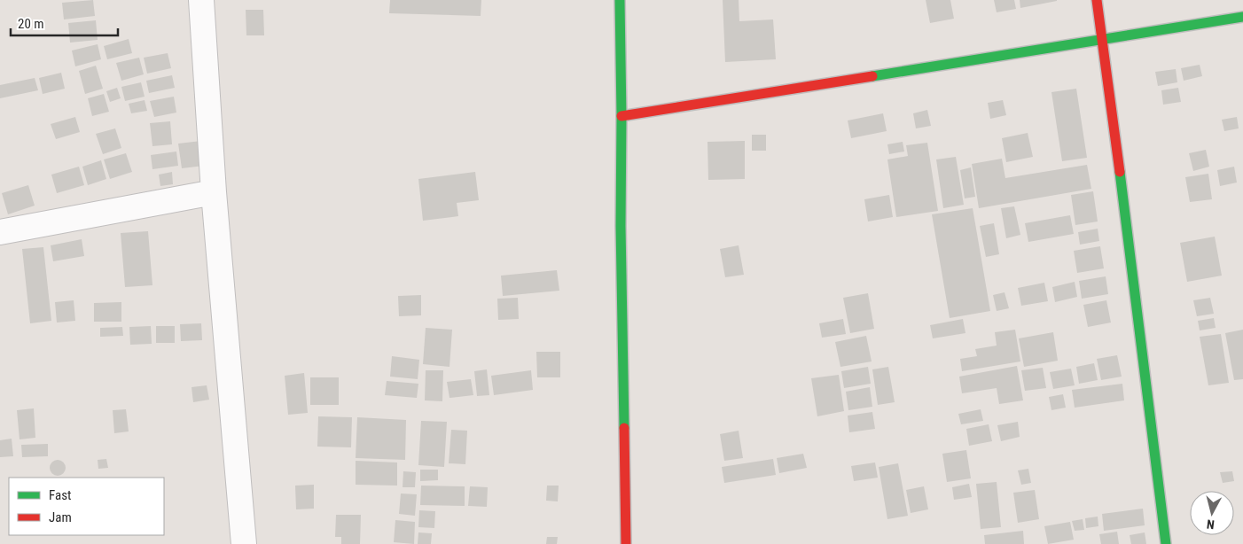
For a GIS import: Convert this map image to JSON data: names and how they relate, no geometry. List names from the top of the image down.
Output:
{
  "legend": ["Fast", "Jam"],
  "scale_bar": "20 m",
  "north": "bottom"
}
